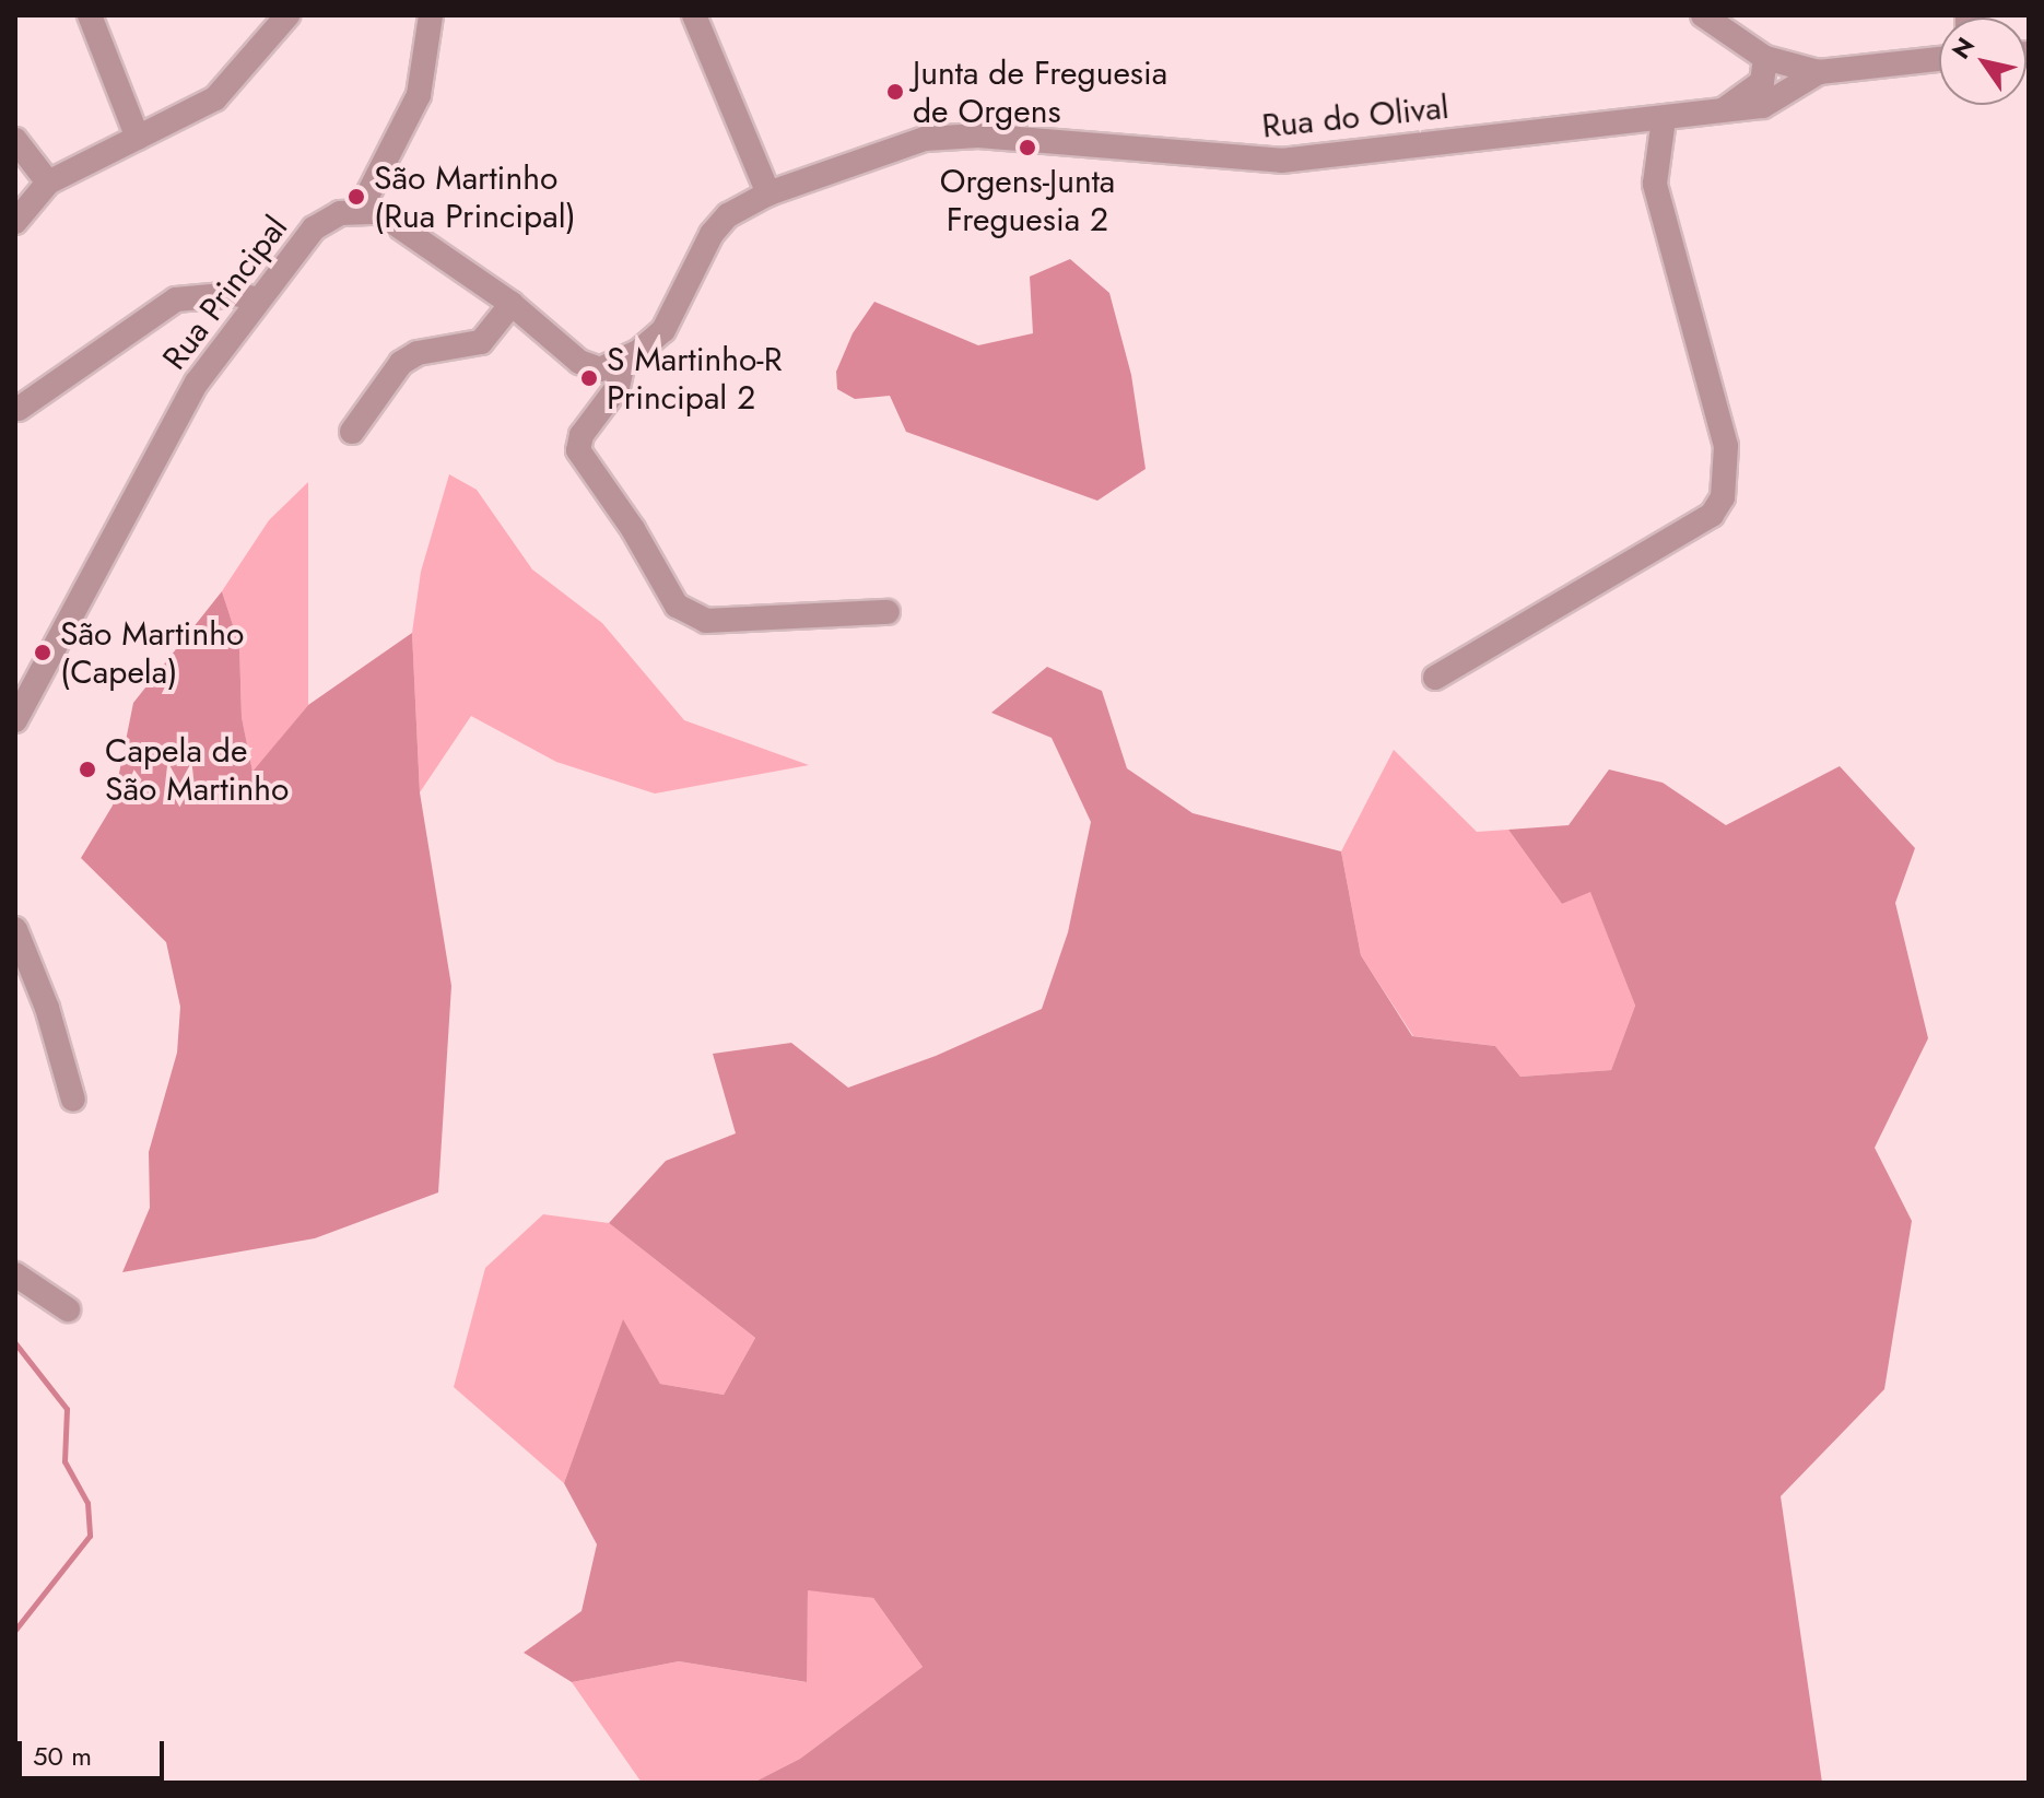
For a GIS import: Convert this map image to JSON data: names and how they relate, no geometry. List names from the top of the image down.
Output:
{
  "streets": {
    "street": ["Rua do Olival", "Rua Principal"]
  },
  "places": [
    "Junta de Freguesia de Orgens",
    "Orgens-Junta Freguesia 2",
    "São Martinho (Rua Principal)",
    "S Martinho-R Principal 2",
    "São Martinho (Capela)",
    "Capela de São Martinho"
  ],
  "scale_bar": "50 m",
  "north": "top left"
}
